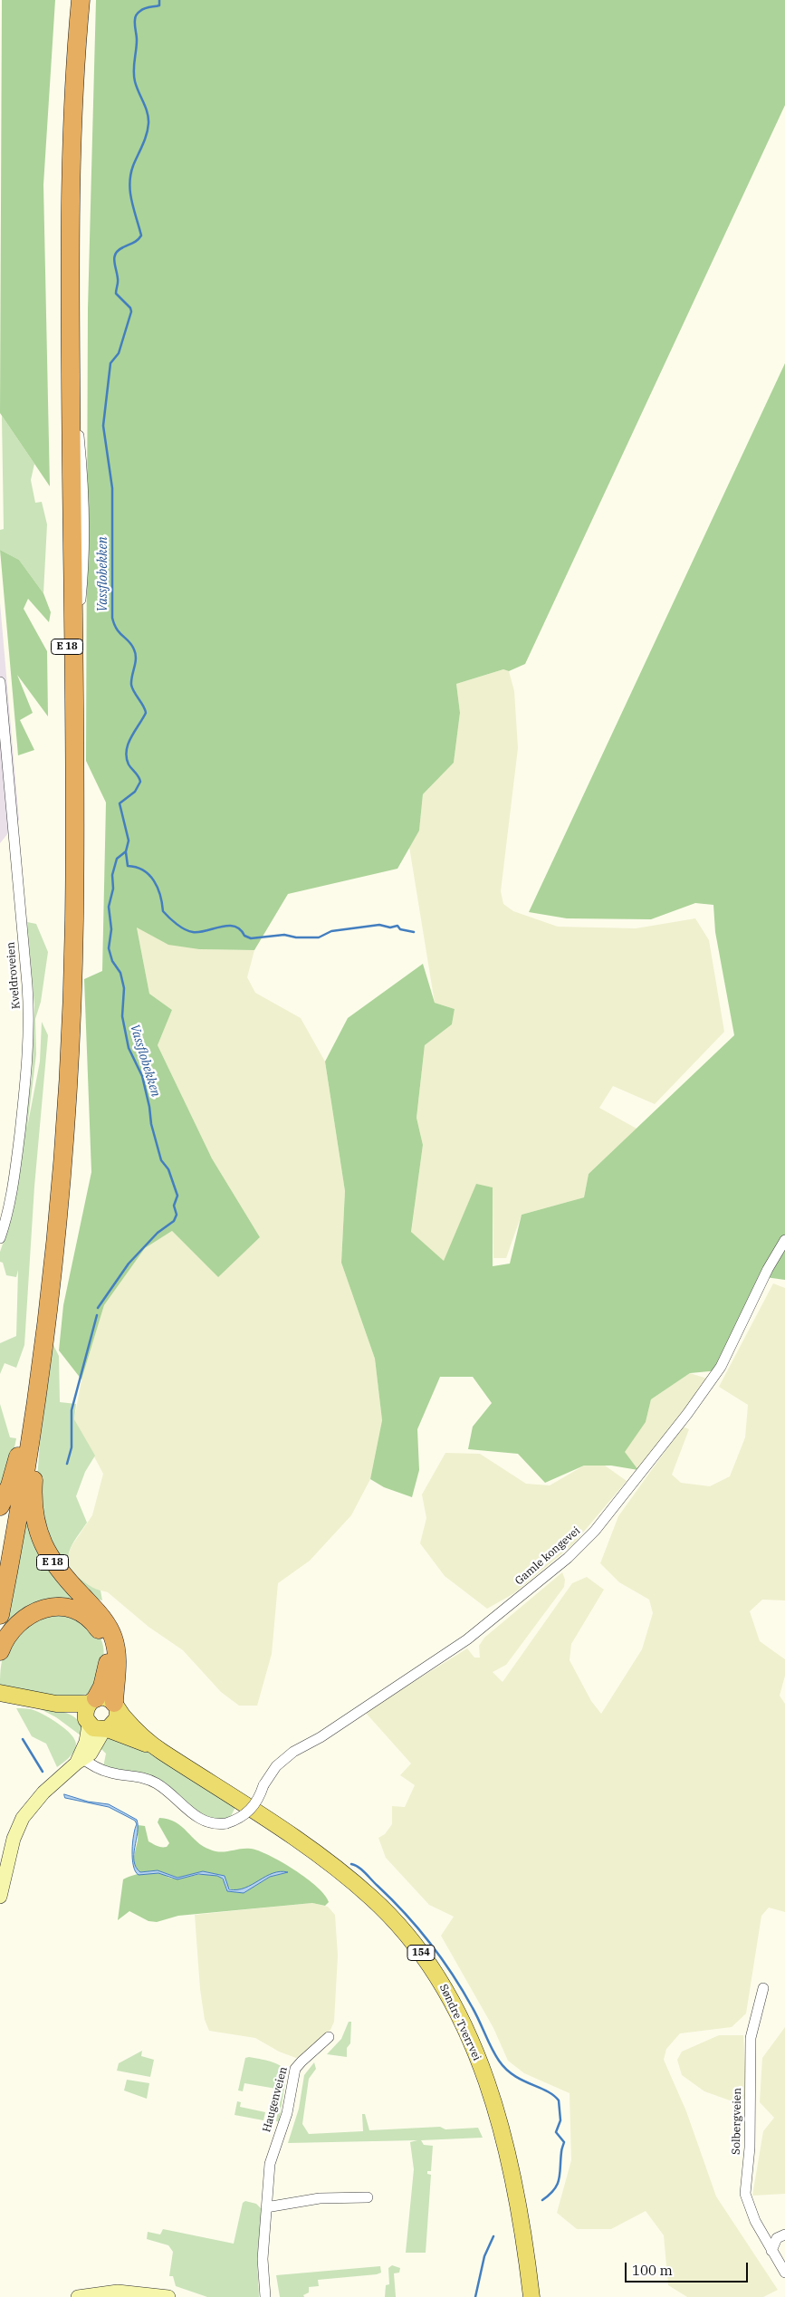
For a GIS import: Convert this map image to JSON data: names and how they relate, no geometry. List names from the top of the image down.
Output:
{
  "streets": {
    "highway": ["E 18"],
    "main road": ["154", "Søndre Tverrvei"],
    "street": [
      "Kveldroveien",
      "Gamle kongevei",
      "Haugenveien",
      "Solbergveien"
    ]
  },
  "crossings": [
    ["E 18", "Søndre Tverrvei"]
  ],
  "water": ["Vassflobekken"],
  "scale_bar": "100 m"
}
